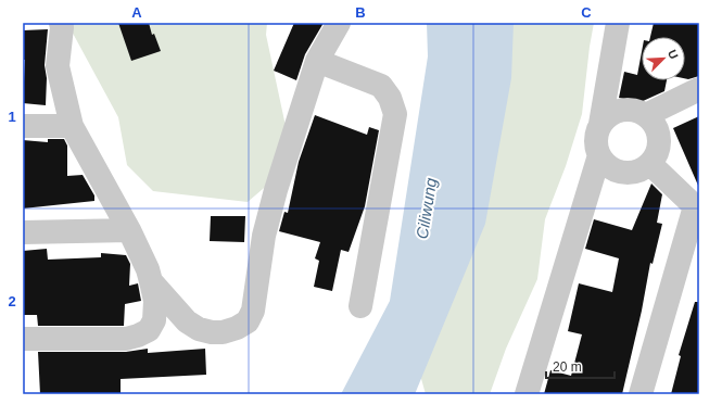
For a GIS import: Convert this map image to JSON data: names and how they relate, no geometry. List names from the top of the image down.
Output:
{
  "water": ["Ciliwung"],
  "scale_bar": "20 m",
  "north": "top right",
  "grid": {
    "columns": ["A", "B", "C"],
    "rows": ["1", "2"]
  }
}
